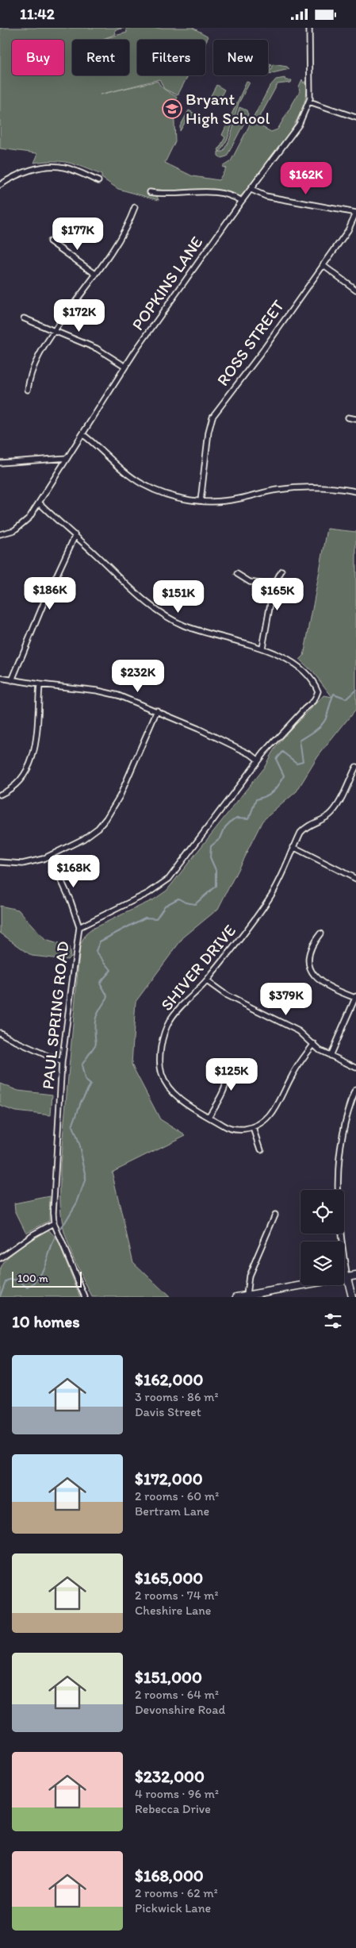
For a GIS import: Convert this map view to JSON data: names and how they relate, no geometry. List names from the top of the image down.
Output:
{
  "streets": {
    "street": [
      "POPKINS LANE",
      "ROSS STREET",
      "SHIVER DRIVE",
      "PAUL SPRING ROAD"
    ]
  },
  "places": {
    "school or university": ["Bryant High School"]
  },
  "scale_bar": "100 m",
  "page": {
    "status": "11:42",
    "chip": [
      "Buy",
      "Rent",
      "Filters",
      "New"
    ],
    "price": [
      "$162K",
      "$177K",
      "$172K",
      "$186K",
      "$165K",
      "$151K",
      "$232K",
      "$168K",
      "$379K",
      "$125K"
    ],
    "scale": "100 m",
    "heading": "10 homes",
    "list": [
      {
        "name": "$162,000",
        "note": "3 rooms · 86 m² · Davis Street"
      },
      {
        "name": "$172,000",
        "note": "2 rooms · 60 m² · Bertram Lane"
      },
      {
        "name": "$165,000",
        "note": "2 rooms · 74 m² · Cheshire Lane"
      },
      {
        "name": "$151,000",
        "note": "2 rooms · 64 m² · Devonshire Road"
      },
      {
        "name": "$232,000",
        "note": "4 rooms · 96 m² · Rebecca Drive"
      },
      {
        "name": "$168,000",
        "note": "2 rooms · 62 m² · Pickwick Lane"
      }
    ]
  }
}
